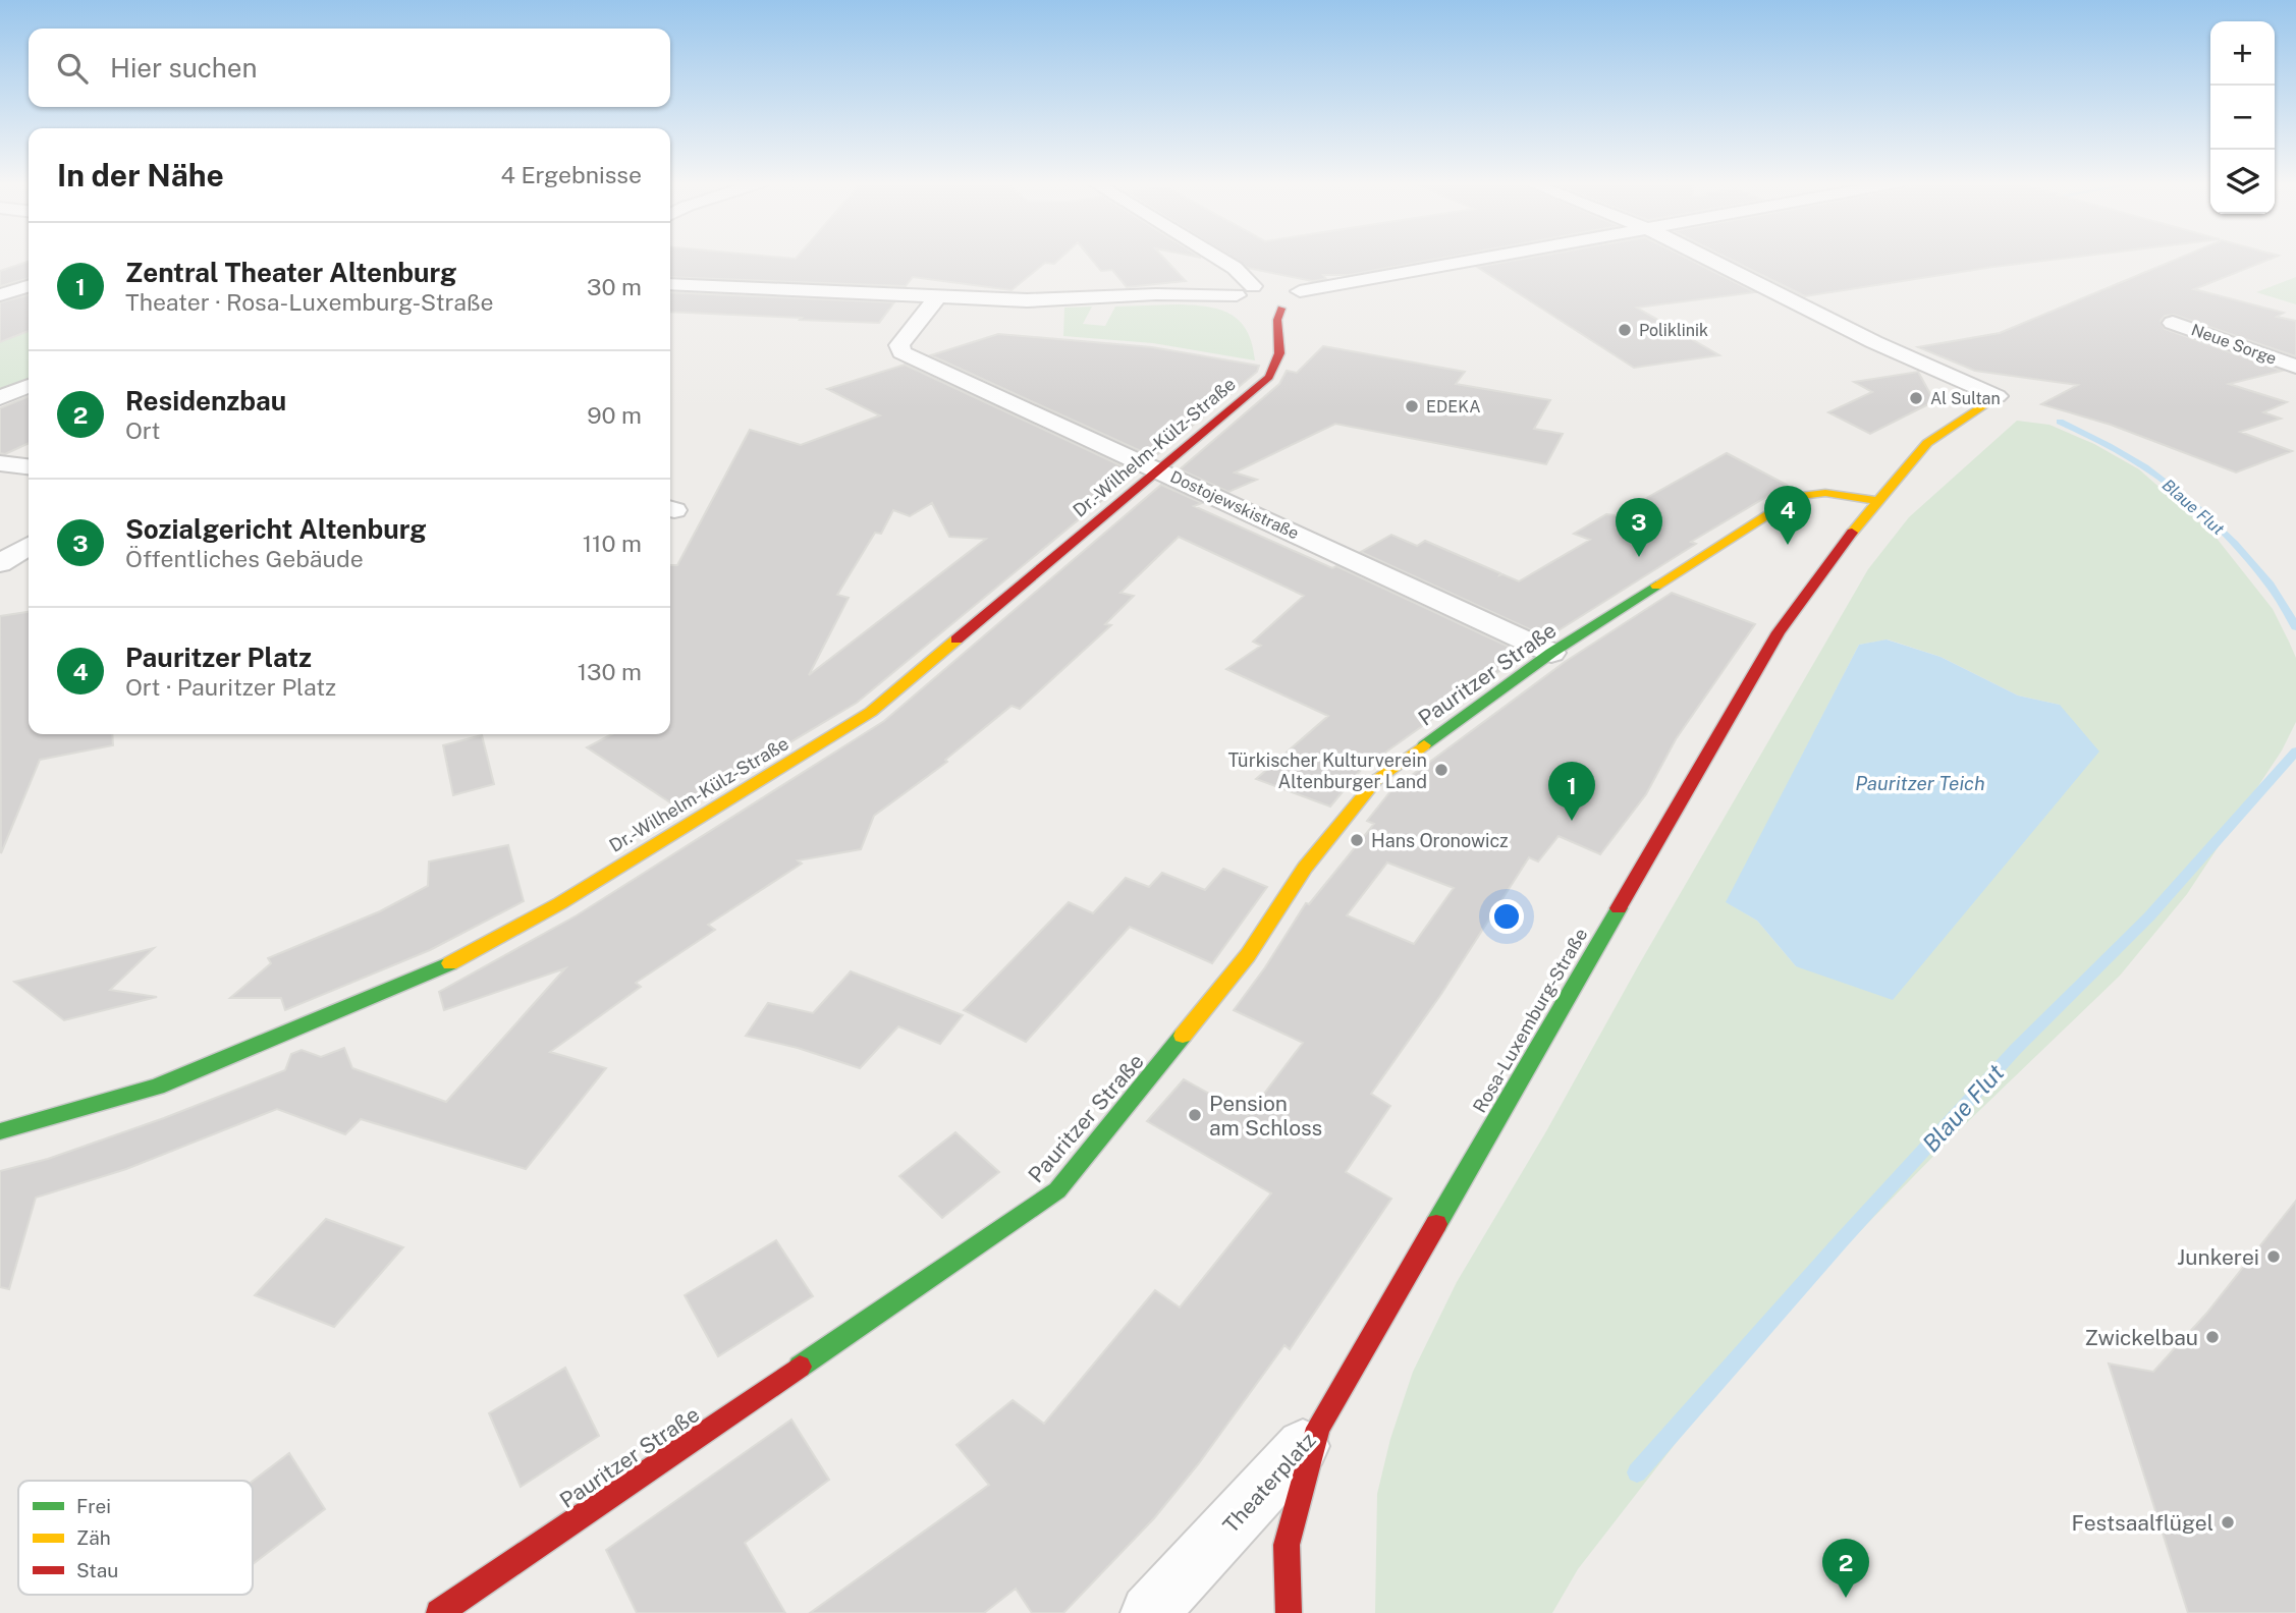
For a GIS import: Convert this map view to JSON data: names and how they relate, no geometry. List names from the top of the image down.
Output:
{
  "streets": {
    "street": [
      "Neue Sorge",
      "Dr.-Wilhelm-Külz-Straße",
      "Dostojewskistraße",
      "Pauritzer Straße",
      "Rosa-Luxemburg-Straße",
      "Theaterplatz"
    ]
  },
  "crossings": [
    ["Dr.-Wilhelm-Külz-Straße", "Dostojewskistraße"],
    ["Dostojewskistraße", "Pauritzer Straße"],
    ["Pauritzer Straße", "Rosa-Luxemburg-Straße"],
    ["Rosa-Luxemburg-Straße", "Theaterplatz"]
  ],
  "water": ["Blaue Flut", "Pauritzer Teich"],
  "places": [
    "Poliklinik",
    "Al Sultan",
    "EDEKA",
    "Türkischer Kulturverein Altenburger Land",
    "Hans Oronowicz",
    "Pension am Schloss",
    "Junkerei",
    "Zwickelbau",
    "Festsaalflügel"
  ],
  "legend": ["Frei", "Zäh", "Stau"],
  "page": {
    "map_buttons": ["+", "−"],
    "search": "Hier suchen",
    "heading": ["In der Nähe", "4 Ergebnisse"],
    "list": [
      {
        "mark": "1",
        "name": "Zentral Theater Altenburg",
        "note": "Theater · Rosa-Luxemburg-Straße",
        "value": "30 m"
      },
      {
        "mark": "2",
        "name": "Residenzbau",
        "note": "Ort",
        "value": "90 m"
      },
      {
        "mark": "3",
        "name": "Sozialgericht Altenburg",
        "note": "Öffentliches Gebäude",
        "value": "110 m"
      },
      {
        "mark": "4",
        "name": "Pauritzer Platz",
        "note": "Ort · Pauritzer Platz",
        "value": "130 m"
      }
    ],
    "pins": [
      "4",
      "3",
      "1",
      "2"
    ]
  }
}
